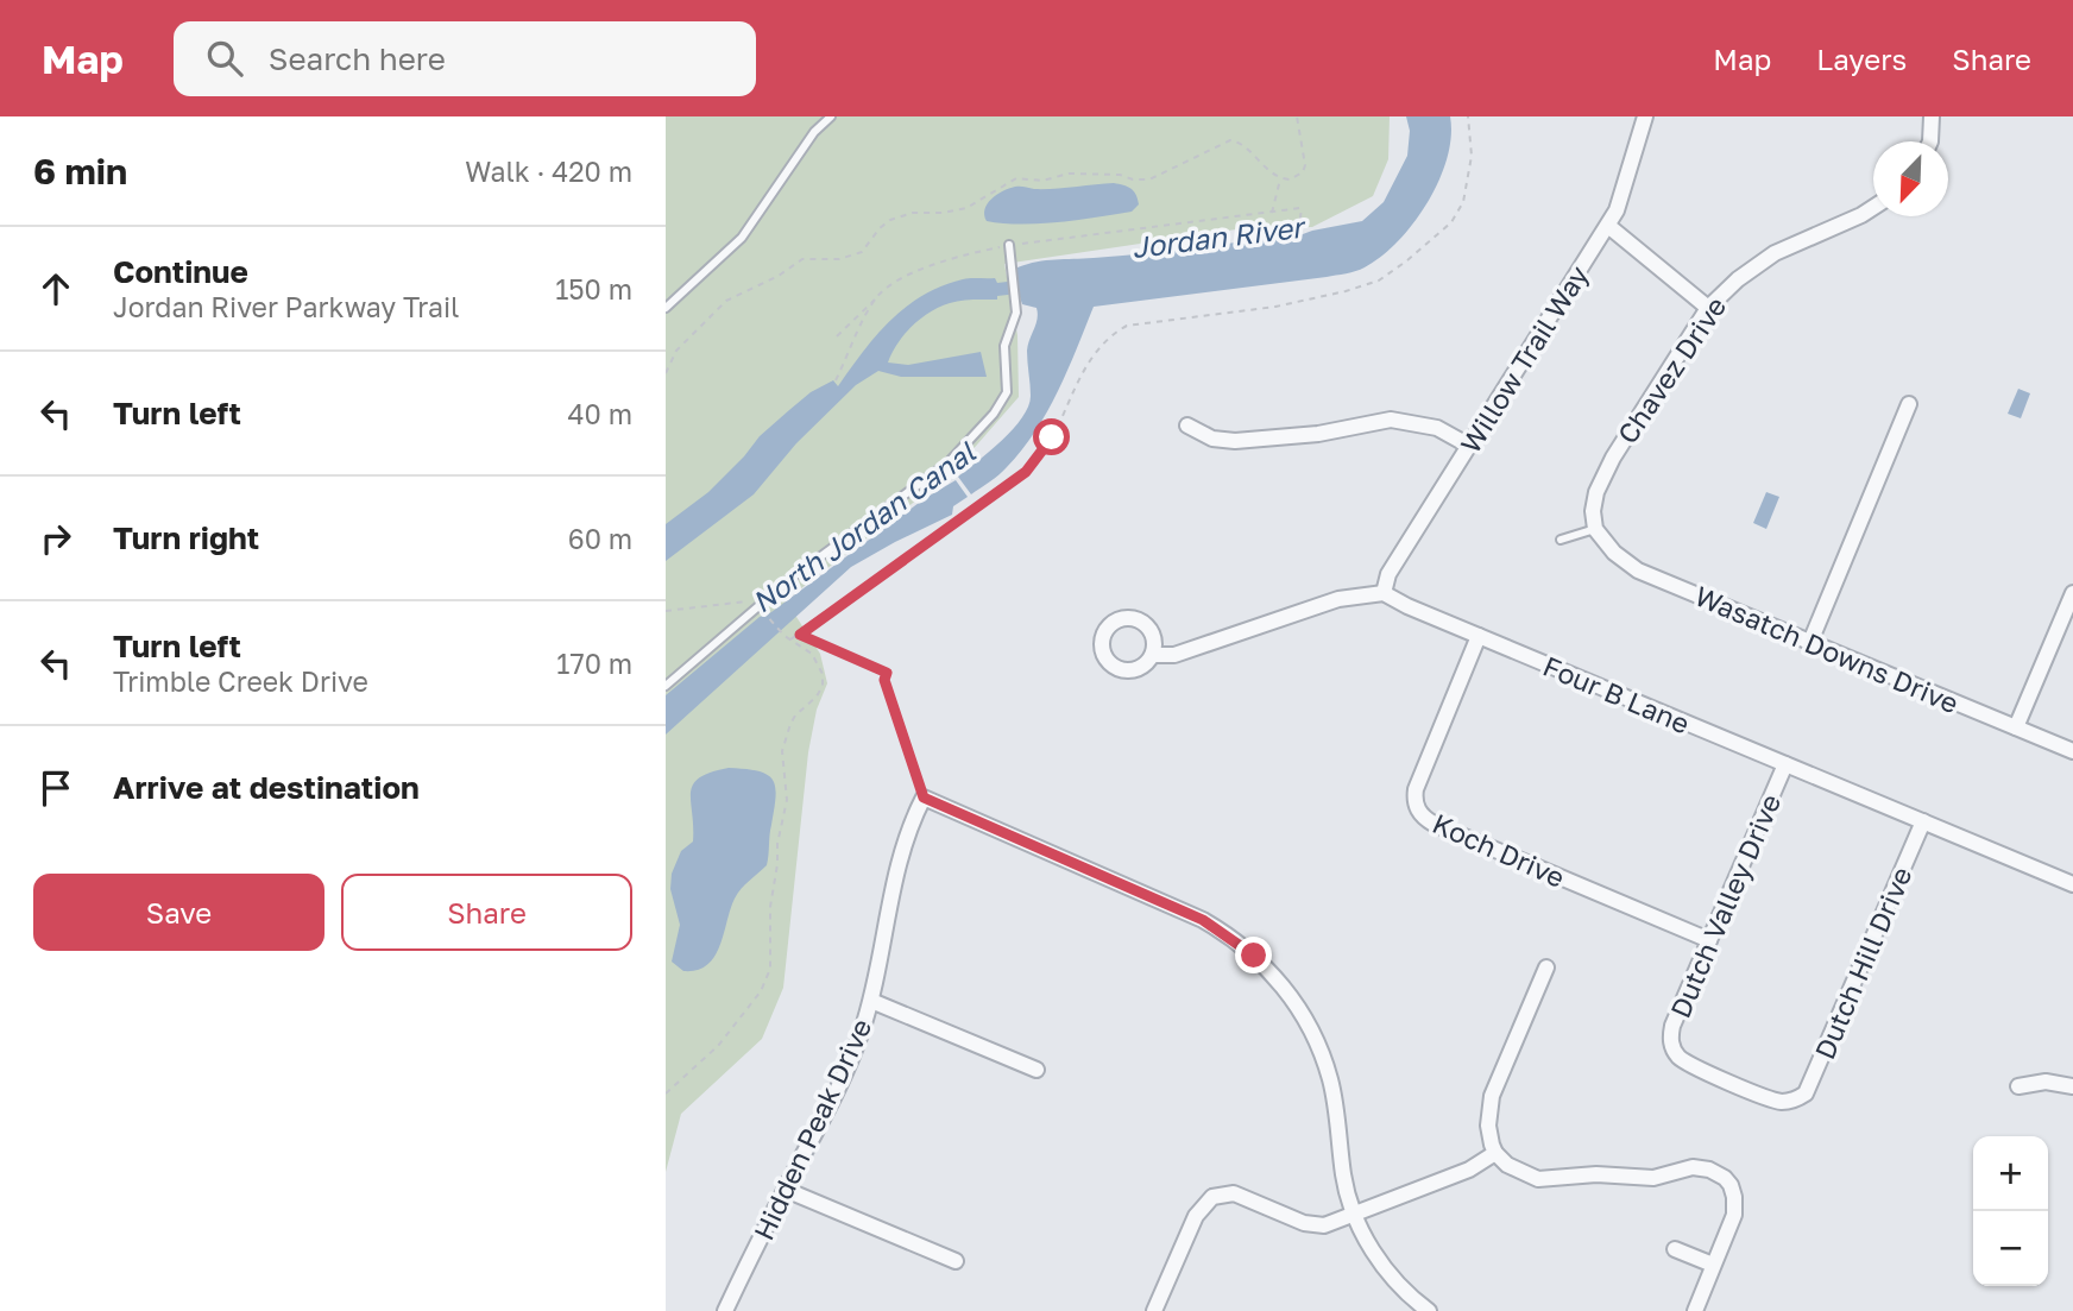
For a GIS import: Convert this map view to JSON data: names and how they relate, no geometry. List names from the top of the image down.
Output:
{
  "streets": {
    "street": [
      "Willow Trail Way",
      "Chavez Drive",
      "Wasatch Downs Drive",
      "Four B Lane",
      "Koch Drive",
      "Dutch Valley Drive",
      "Dutch Hill Drive",
      "Hidden Peak Drive"
    ]
  },
  "crossings": [
    ["Willow Trail Way", "Four B Lane"],
    ["Chavez Drive", "Wasatch Downs Drive"],
    ["Four B Lane", "Koch Drive"],
    ["Four B Lane", "Dutch Valley Drive"],
    ["Four B Lane", "Dutch Hill Drive"],
    ["Koch Drive", "Dutch Valley Drive"],
    ["Dutch Valley Drive", "Dutch Hill Drive"]
  ],
  "water": ["Jordan River", "North Jordan Canal"],
  "north": "bottom left",
  "page": {
    "header": "Map",
    "search": "Search here",
    "nav": ["Map", "Layers", "Share"],
    "heading": ["6 min", "Walk · 420 m"],
    "list": [
      ["Continue", "Jordan River Parkway Trail", "150 m"],
      ["Turn left", "40 m"],
      ["Turn right", "60 m"],
      ["Turn left", "Trimble Creek Drive", "170 m"],
      "Arrive at destination"
    ],
    "buttons": ["Save", "Share"],
    "map_buttons": ["+", "−"]
  }
}
